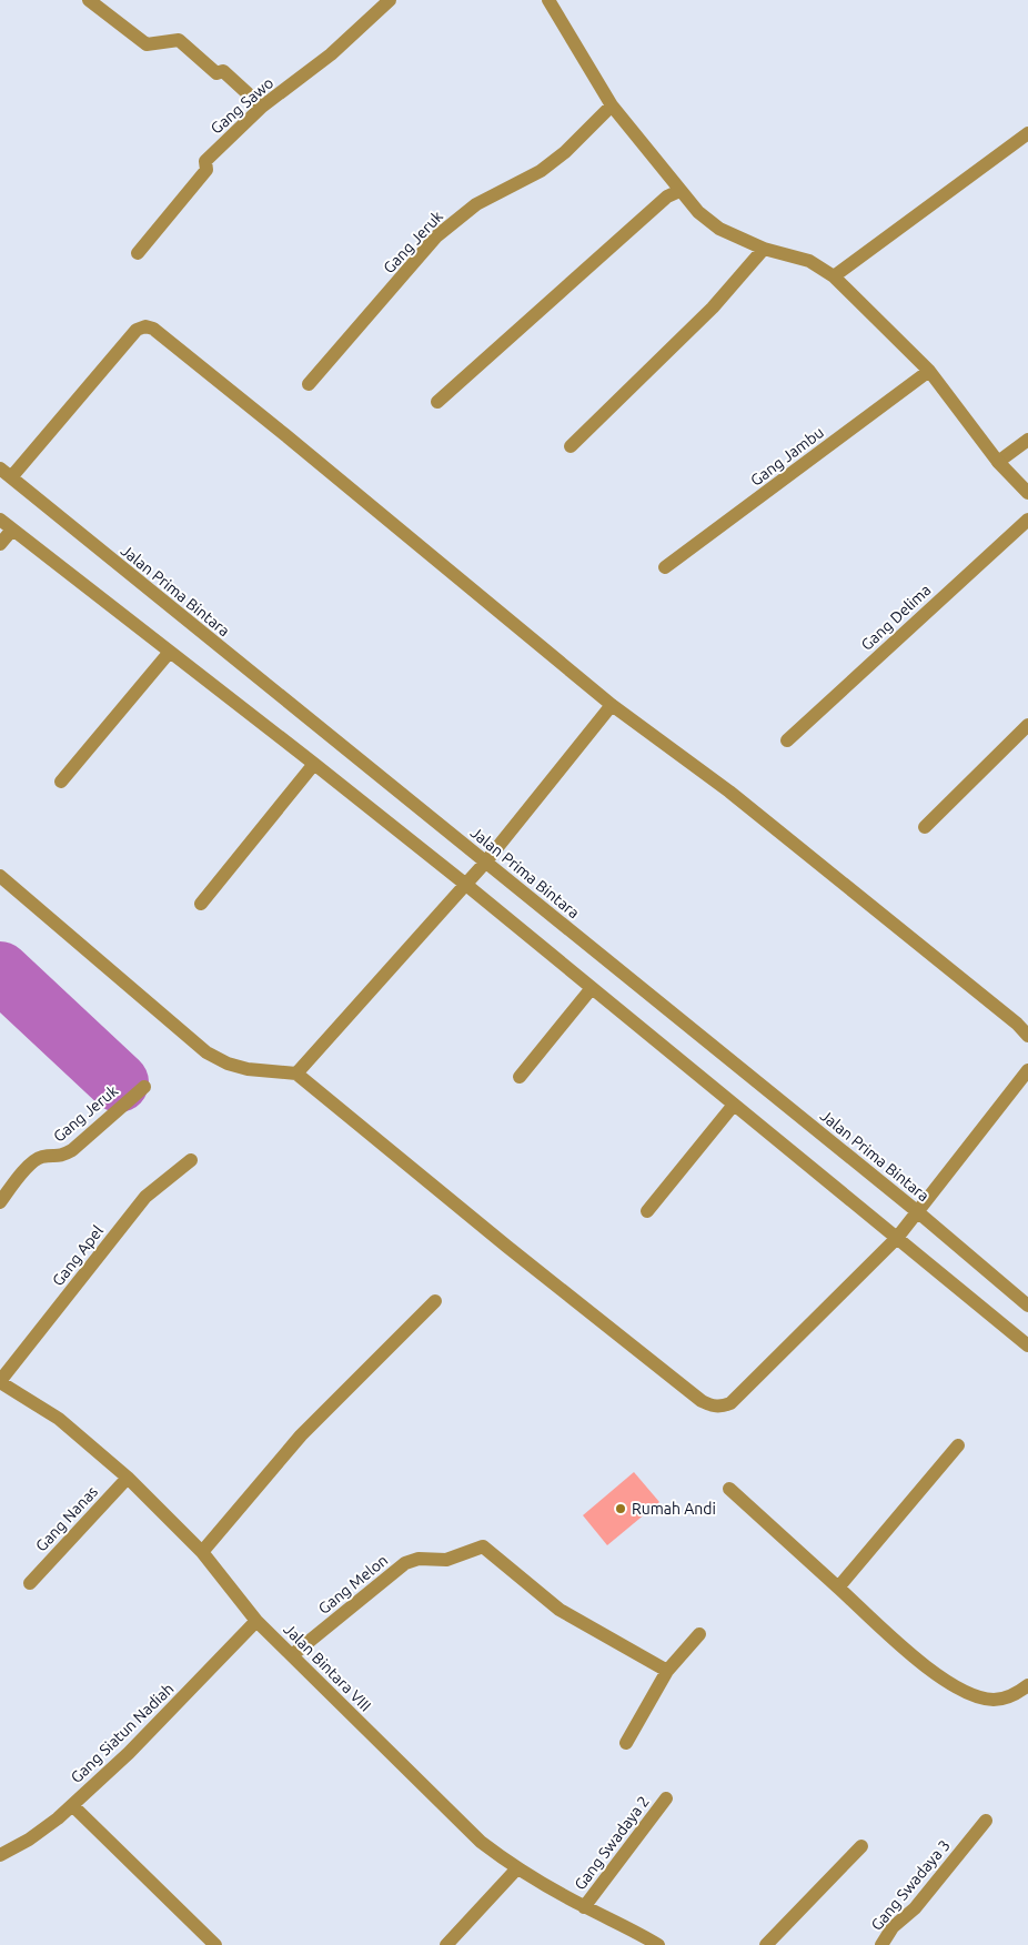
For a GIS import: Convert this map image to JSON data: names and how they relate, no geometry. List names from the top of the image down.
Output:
{
  "streets": {
    "street": [
      "Gang Sawo",
      "Gang Jeruk",
      "Gang Jambu",
      "Jalan Prima Bintara",
      "Gang Delima",
      "Gang Apel",
      "Gang Nanas",
      "Gang Melon",
      "Jalan Bintara VIII",
      "Gang Siatun Nadiah",
      "Gang Swadaya 2",
      "Gang Swadaya 3"
    ]
  },
  "crossings": [
    ["Gang Apel", "Jalan Bintara VIII"],
    ["Gang Nanas", "Jalan Bintara VIII"],
    ["Gang Melon", "Jalan Bintara VIII"],
    ["Jalan Bintara VIII", "Gang Siatun Nadiah"],
    ["Jalan Bintara VIII", "Gang Swadaya 2"]
  ],
  "places": ["Rumah Andi"]
}
